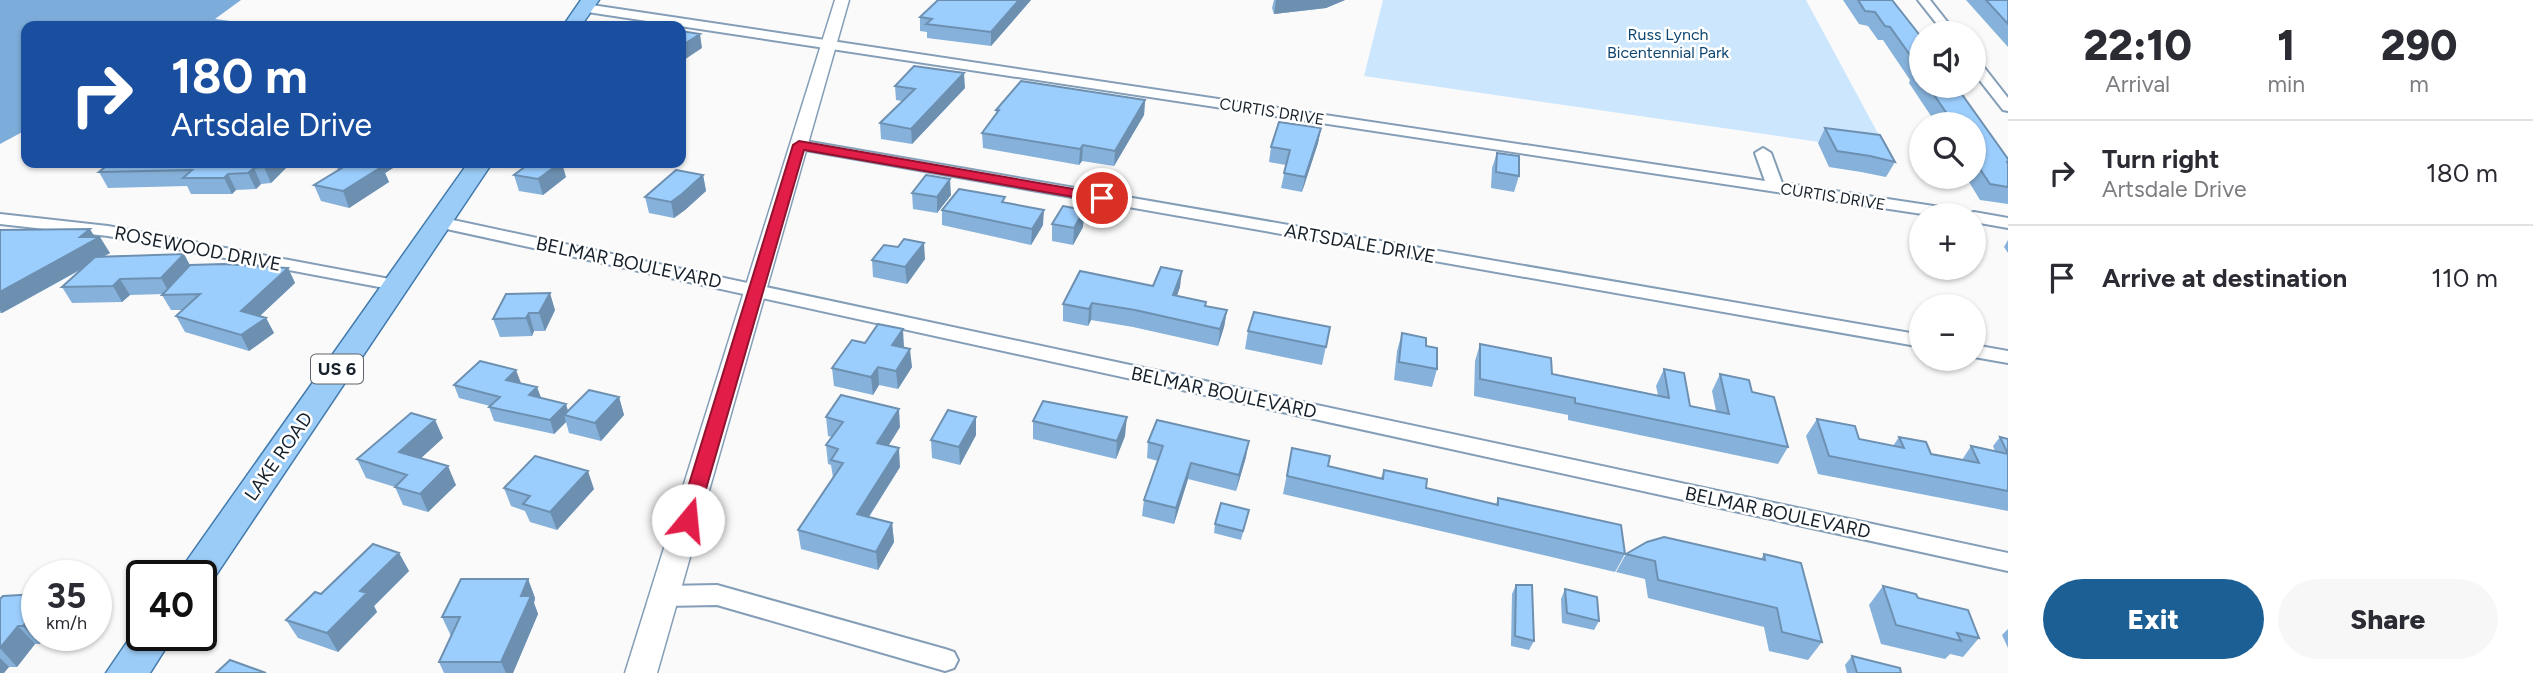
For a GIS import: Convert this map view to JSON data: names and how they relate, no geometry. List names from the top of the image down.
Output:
{
  "streets": {
    "main road": ["US 6", "LAKE ROAD"],
    "street": [
      "CURTIS DRIVE",
      "ARTSDALE DRIVE",
      "ROSEWOOD DRIVE",
      "BELMAR BOULEVARD"
    ]
  },
  "crossings": [
    ["ROSEWOOD DRIVE", "LAKE ROAD"],
    ["BELMAR BOULEVARD", "LAKE ROAD"]
  ],
  "parks": ["Russ Lynch Bicentennial Park"],
  "page": {
    "eta": [
      "22:10",
      "Arrival",
      "1",
      "min",
      "290",
      "m"
    ],
    "map_buttons": ["+", "−"],
    "turn": ["180 m", "Artsdale Drive"],
    "list": [
      {
        "name": "Turn right",
        "note": "Artsdale Drive",
        "value": "180 m"
      },
      {
        "name": "Arrive at destination",
        "value": "110 m"
      }
    ],
    "speed": "35 km/h",
    "limit": "40",
    "buttons": ["Exit", "Share"]
  }
}
